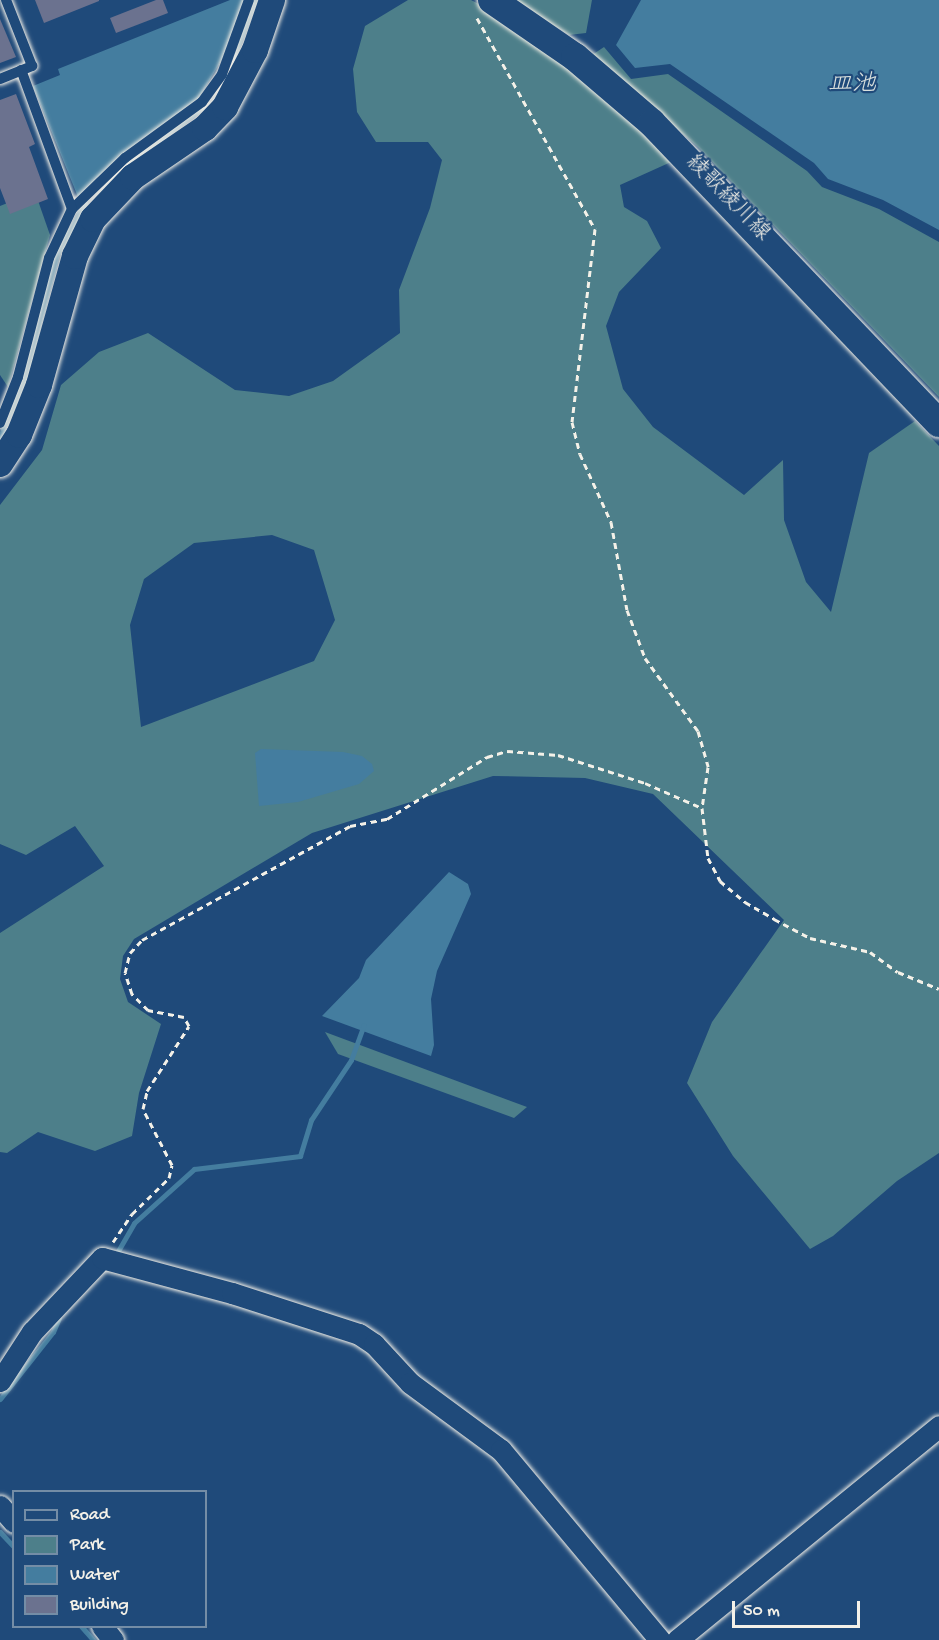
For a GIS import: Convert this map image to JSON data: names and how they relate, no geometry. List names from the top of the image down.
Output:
{
  "streets": {
    "main road": ["綾歌綾川線"]
  },
  "water": ["皿池"],
  "legend": [
    "Road",
    "Park",
    "Water",
    "Building"
  ],
  "scale_bar": "50 m"
}
